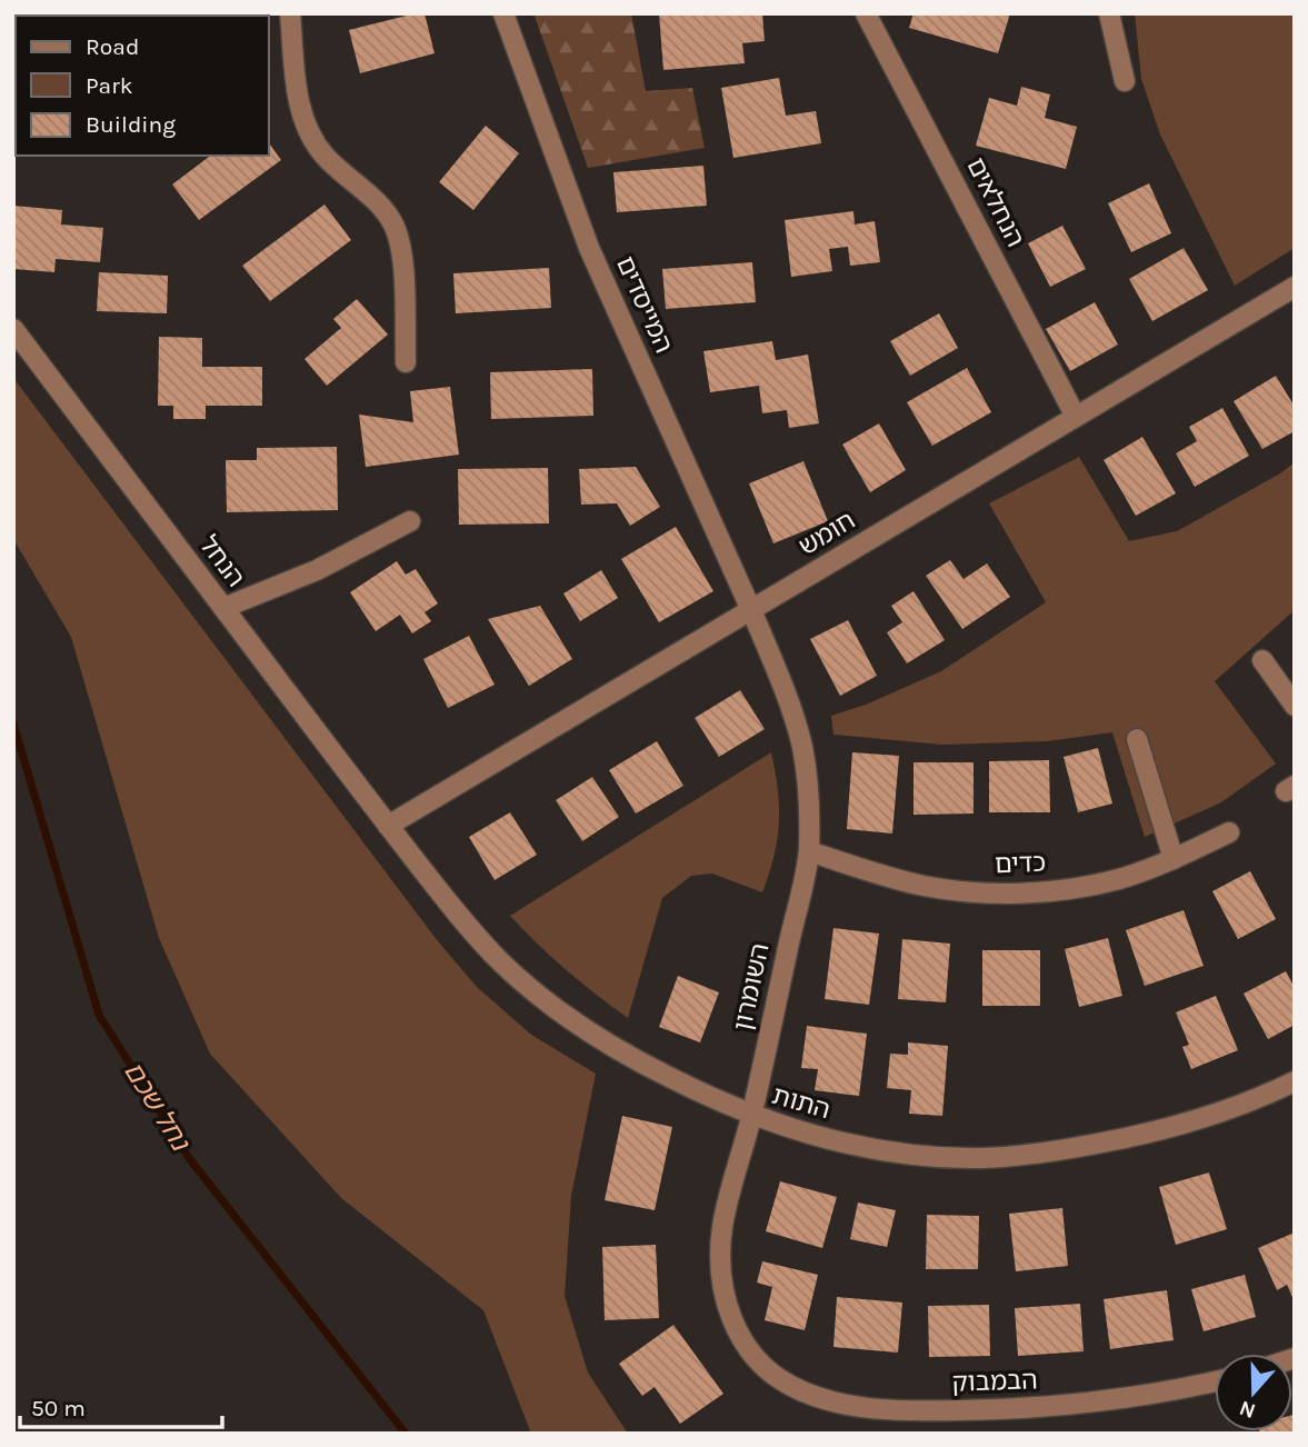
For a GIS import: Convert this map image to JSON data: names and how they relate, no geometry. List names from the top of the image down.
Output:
{
  "streets": {
    "street": [
      "הנחלאים",
      "המייסדים",
      "חומש",
      "הנחל",
      "כדים",
      "השומרון",
      "התות",
      "הבמבוק"
    ]
  },
  "crossings": [
    ["הנחלאים", "חומש"],
    ["המייסדים", "חומש"],
    ["המייסדים", "השומרון"],
    ["חומש", "הנחל"],
    ["חומש", "השומרון"],
    ["חומש", "התות"],
    ["הנחל", "התות"],
    ["כדים", "השומרון"],
    ["השומרון", "התות"],
    ["השומרון", "הבמבוק"]
  ],
  "water": ["נחל שכם"],
  "legend": ["Road", "Park", "Building"],
  "scale_bar": "50 m",
  "north": "bottom"
}
